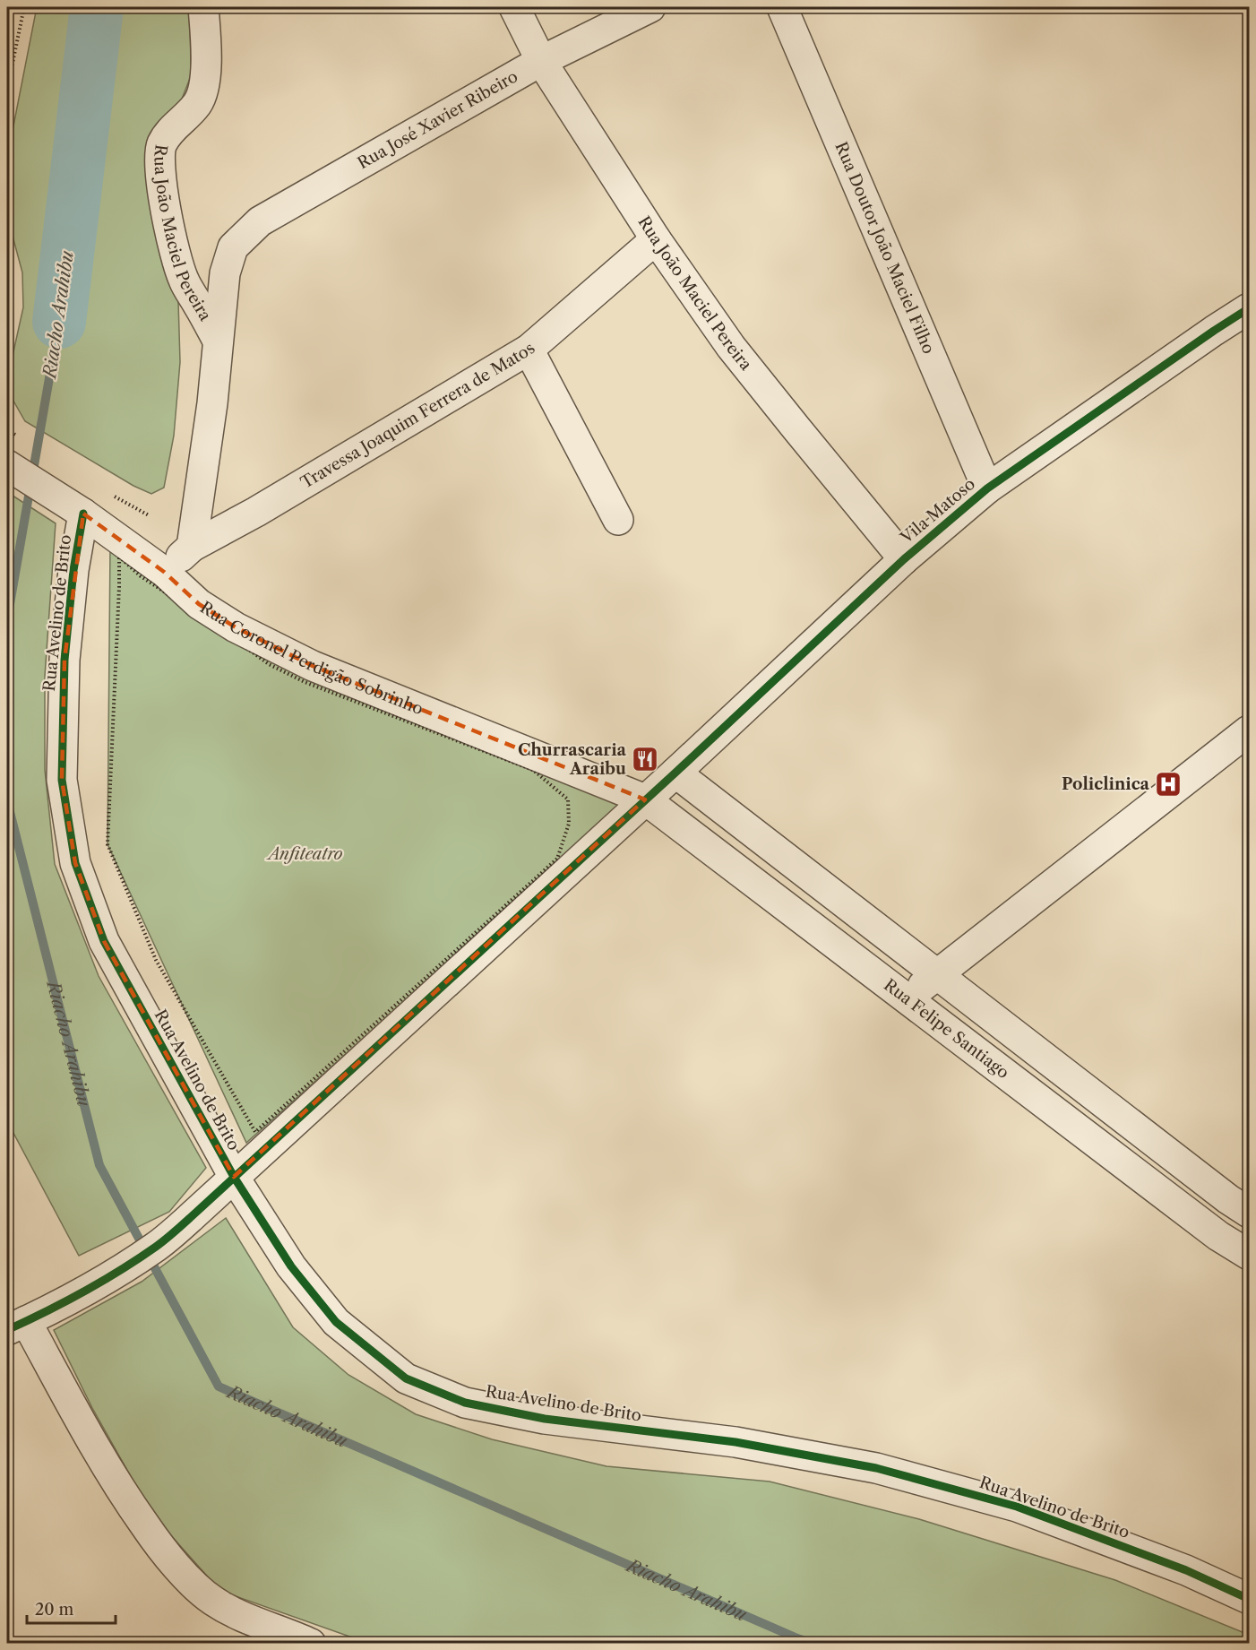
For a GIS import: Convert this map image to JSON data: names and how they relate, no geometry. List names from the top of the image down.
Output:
{
  "streets": {
    "street": [
      "Rua José Xavier Ribeiro",
      "Rua João Maciel Pereira",
      "Rua Doutor João Maciel Filho",
      "Travessa Joaquim Ferrera de Matos",
      "Vila Matoso",
      "Rua Avelino de Brito",
      "Rua Coronel Perdigão Sobrinho",
      "Rua Felipe Santiago"
    ]
  },
  "crossings": [
    ["Rua José Xavier Ribeiro", "Rua João Maciel Pereira"],
    ["Rua João Maciel Pereira", "Travessa Joaquim Ferrera de Matos"],
    ["Rua João Maciel Pereira", "Vila Matoso"],
    ["Rua Doutor João Maciel Filho", "Vila Matoso"],
    ["Travessa Joaquim Ferrera de Matos", "Rua Coronel Perdigão Sobrinho"],
    ["Vila Matoso", "Rua Avelino de Brito"],
    ["Vila Matoso", "Rua Coronel Perdigão Sobrinho"],
    ["Vila Matoso", "Rua Felipe Santiago"],
    ["Rua Avelino de Brito", "Rua Coronel Perdigão Sobrinho"],
    ["Rua Coronel Perdigão Sobrinho", "Rua Felipe Santiago"]
  ],
  "water": ["Riacho Arahibu"],
  "parks": ["Anfiteatro"],
  "places": {
    "restaurant": ["Churrascaria Araibu"],
    "hospital": ["Policlinica"]
  },
  "scale_bar": "20 m"
}
